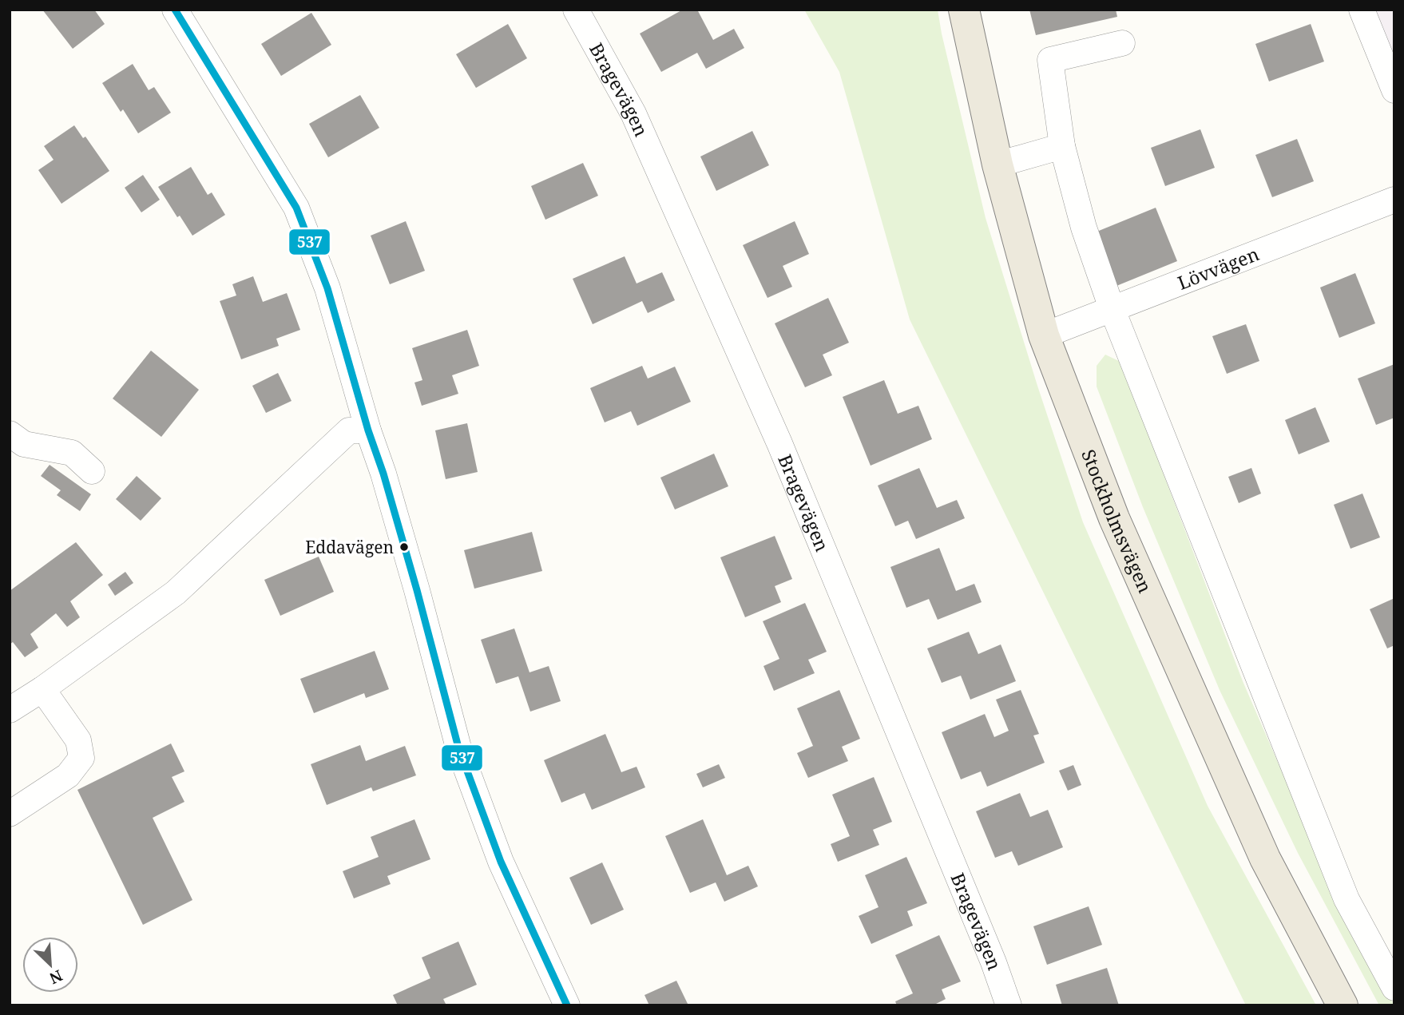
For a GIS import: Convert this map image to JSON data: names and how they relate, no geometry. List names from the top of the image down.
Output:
{
  "streets": {
    "main road": ["Stockholmsvägen"],
    "street": ["Bragevägen", "Lövvägen"]
  },
  "crossings": [
    ["Lövvägen", "Stockholmsvägen"]
  ],
  "places": ["Eddavägen"],
  "lines": ["transit line 537"],
  "north": "bottom right"
}
